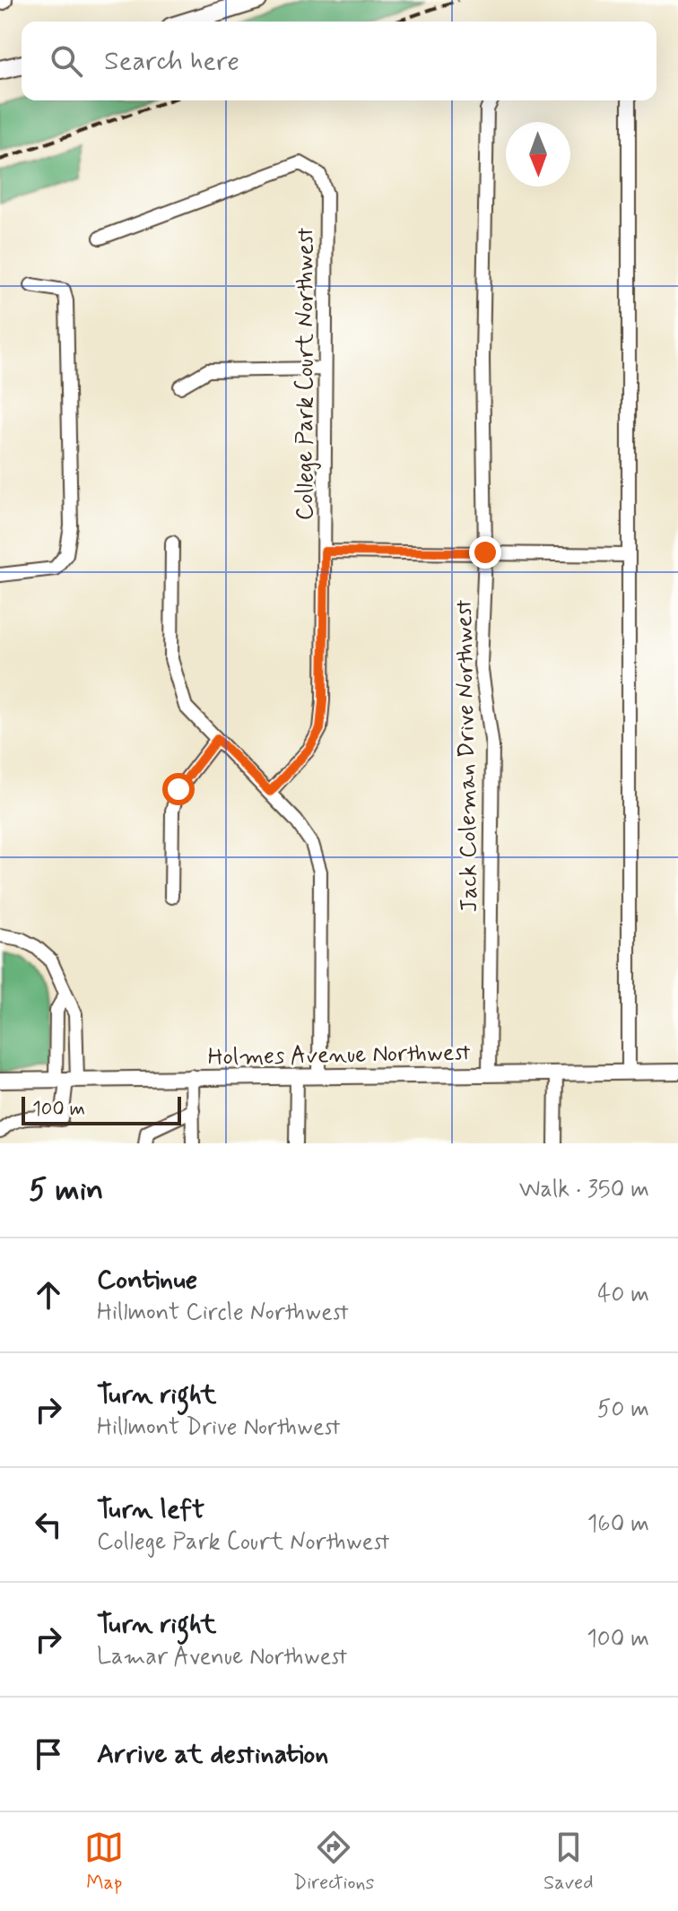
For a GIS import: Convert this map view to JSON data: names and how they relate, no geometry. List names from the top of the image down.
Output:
{
  "streets": {
    "main road": ["Holmes Avenue Northwest"],
    "street": ["College Park Court Northwest", "Jack Coleman Drive Northwest"]
  },
  "crossings": [
    ["Jack Coleman Drive Northwest", "Holmes Avenue Northwest"]
  ],
  "scale_bar": "100 m",
  "north": "bottom",
  "page": {
    "search": "Search here",
    "scale": "100 m",
    "heading": ["5 min", "Walk · 350 m"],
    "list": [
      ["Continue", "Hillmont Circle Northwest", "40 m"],
      ["Turn right", "Hillmont Drive Northwest", "50 m"],
      ["Turn left", "College Park Court Northwest", "160 m"],
      ["Turn right", "Lamar Avenue Northwest", "100 m"],
      "Arrive at destination"
    ],
    "nav": ["Map", "Directions", "Saved"]
  }
}
